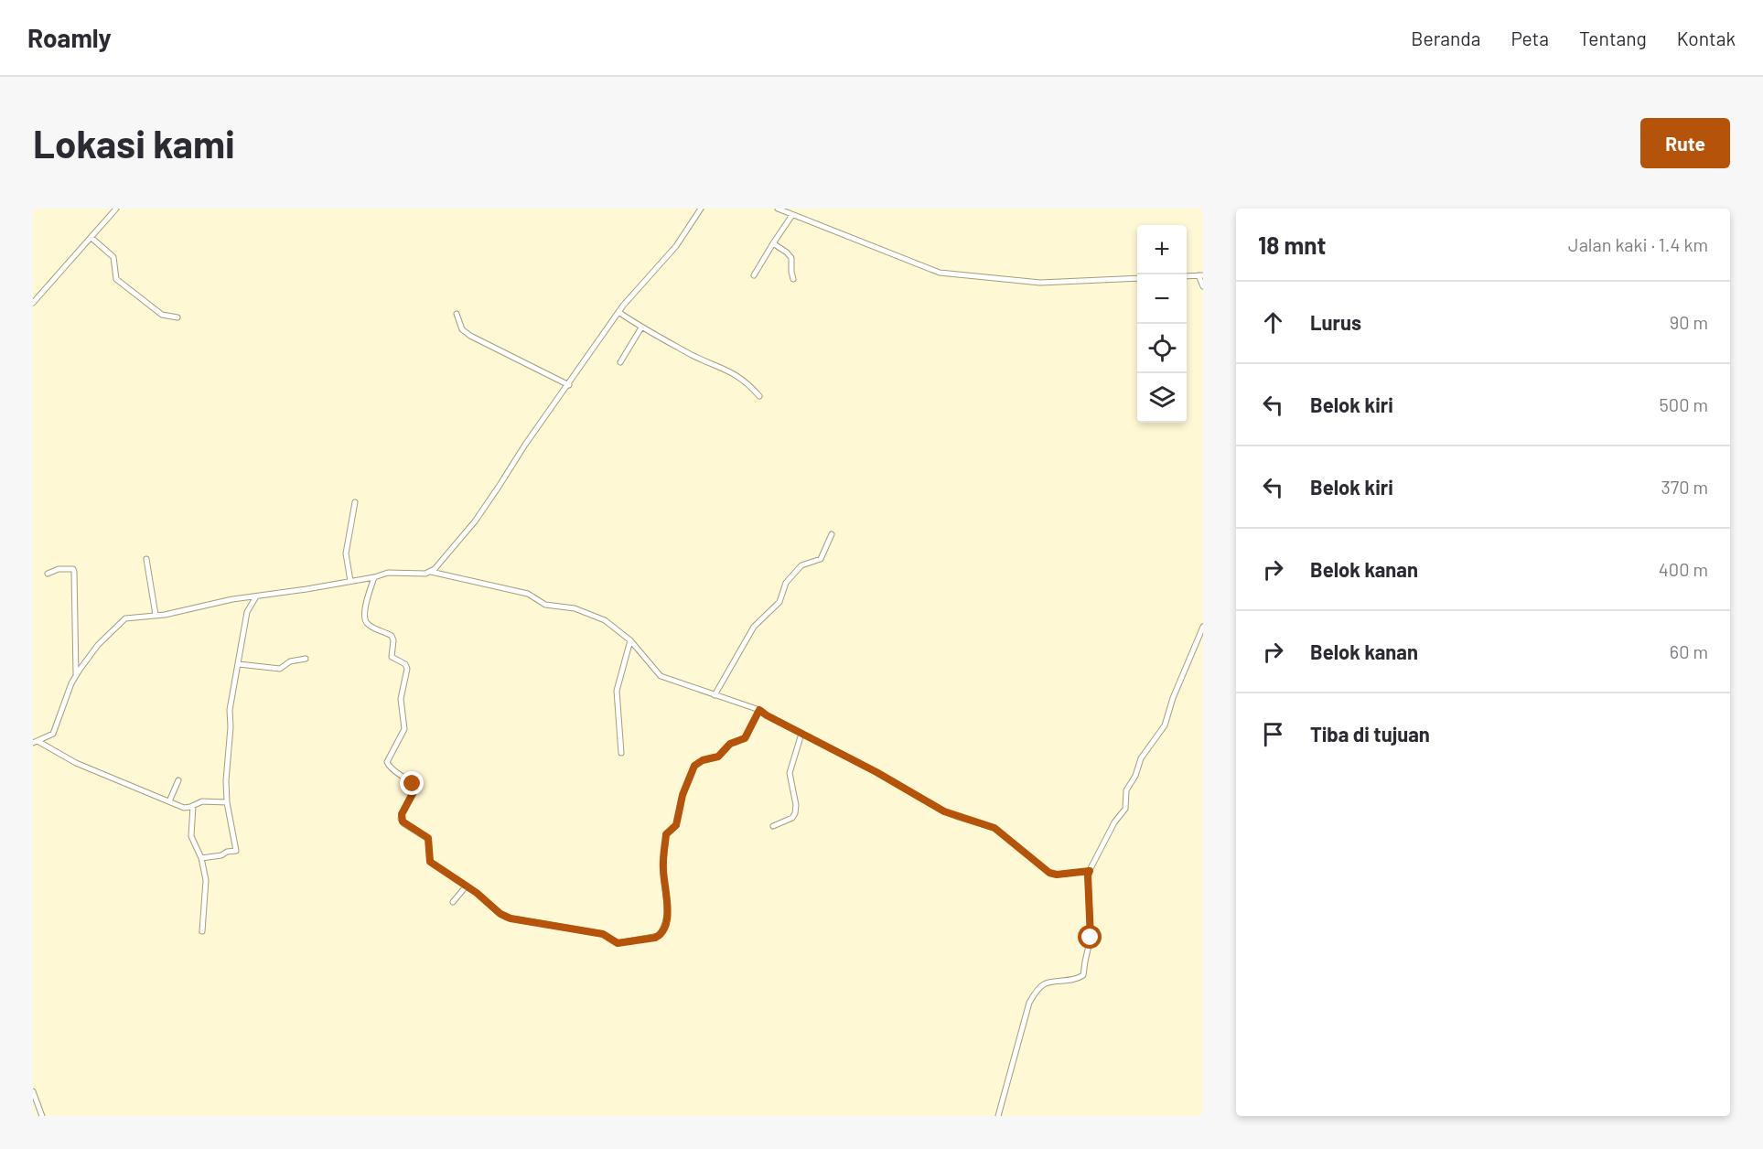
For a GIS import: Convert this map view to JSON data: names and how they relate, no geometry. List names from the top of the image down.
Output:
{
  "page": {
    "header": "Roamly",
    "nav": [
      "Beranda",
      "Peta",
      "Tentang",
      "Kontak"
    ],
    "buttons": "Rute",
    "title": "Lokasi kami",
    "heading": ["18 mnt", "Jalan kaki · 1.4 km"],
    "map_buttons": ["+", "−"],
    "list": [
      ["Lurus", "90 m"],
      ["Belok kiri", "500 m"],
      ["Belok kiri", "370 m"],
      ["Belok kanan", "400 m"],
      ["Belok kanan", "60 m"],
      "Tiba di tujuan"
    ]
  }
}
